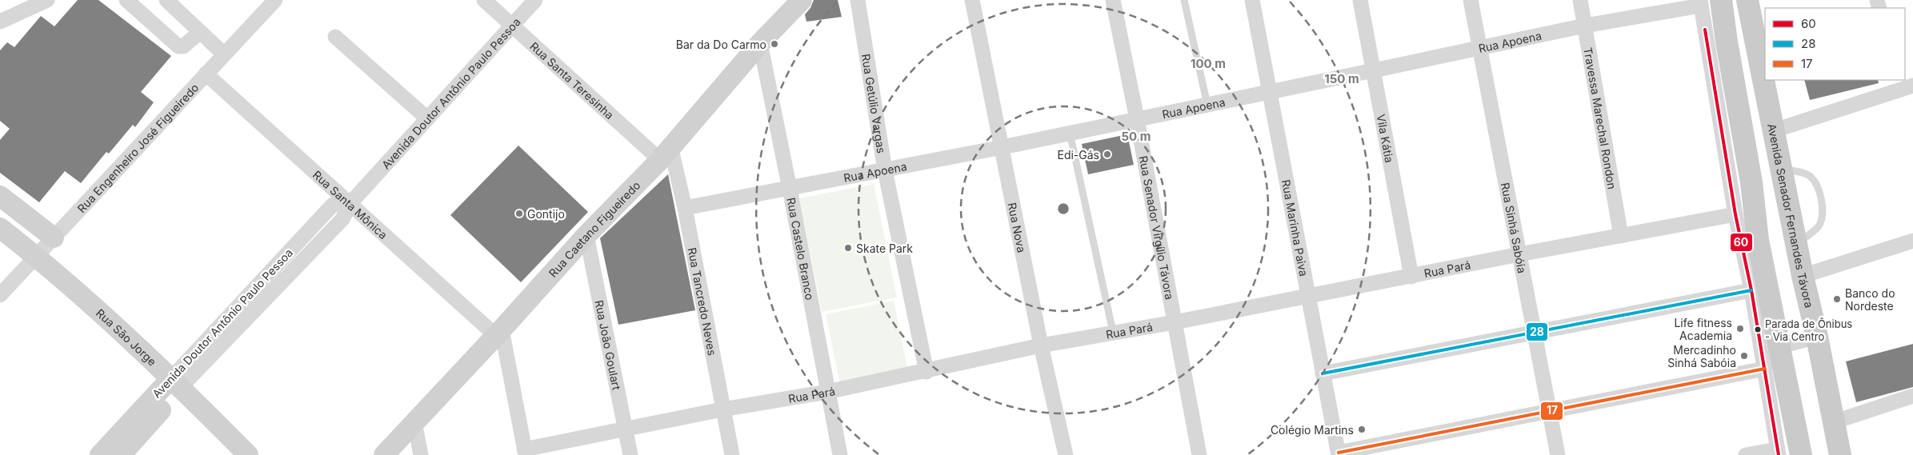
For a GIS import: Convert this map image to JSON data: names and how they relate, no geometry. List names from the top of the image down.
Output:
{
  "streets": {
    "main road": [
      "Avenida Doutor Antônio Paulo Pessoa",
      "Avenida Senador Fernandes Távora",
      "Rua Caetano Figueiredo",
      "Rua São Jorge"
    ],
    "street": [
      "Rua Apoena",
      "Rua Santa Teresinha",
      "Rua Getúlio Vargas",
      "Travessa Marechal Rondon",
      "Vila Kátia",
      "Rua Engenheiro José Figueiredo",
      "Rua Santa Mônica",
      "Rua Senador Virgílio Távora",
      "Rua Sinhá Sabóia",
      "Rua Nova",
      "Rua Marinha Paiva",
      "Rua Castelo Branco",
      "Rua Pará",
      "Rua Tancredo Neves",
      "Rua João Goulart"
    ]
  },
  "crossings": [
    ["Rua Apoena", "Rua Getúlio Vargas"],
    ["Rua Apoena", "Travessa Marechal Rondon"],
    ["Rua Apoena", "Vila Kátia"],
    ["Rua Apoena", "Rua Senador Virgílio Távora"],
    ["Rua Apoena", "Rua Sinhá Sabóia"],
    ["Rua Apoena", "Rua Nova"],
    ["Rua Apoena", "Rua Marinha Paiva"],
    ["Rua Apoena", "Rua Castelo Branco"],
    ["Rua Apoena", "Rua Tancredo Neves"],
    ["Rua Santa Teresinha", "Avenida Doutor Antônio Paulo Pessoa"],
    ["Rua Santa Teresinha", "Rua Caetano Figueiredo"],
    ["Rua Santa Teresinha", "Rua Tancredo Neves"],
    ["Avenida Doutor Antônio Paulo Pessoa", "Rua Santa Mônica"],
    ["Avenida Doutor Antônio Paulo Pessoa", "Rua São Jorge"],
    ["Rua Getúlio Vargas", "Rua Pará"],
    ["Travessa Marechal Rondon", "Rua Pará"],
    ["Vila Kátia", "Rua Pará"],
    ["Rua Engenheiro José Figueiredo", "Rua Santa Mônica"],
    ["Rua Engenheiro José Figueiredo", "Rua São Jorge"],
    ["Rua Santa Mônica", "Rua Caetano Figueiredo"],
    ["Rua Senador Virgílio Távora", "Rua Pará"],
    ["Rua Sinhá Sabóia", "Rua Pará"],
    ["Rua Nova", "Rua Pará"],
    ["Rua Marinha Paiva", "Rua Pará"],
    ["Rua Caetano Figueiredo", "Rua Castelo Branco"],
    ["Rua Caetano Figueiredo", "Rua Tancredo Neves"],
    ["Rua Caetano Figueiredo", "Rua João Goulart"],
    ["Rua Castelo Branco", "Rua Pará"],
    ["Rua Pará", "Rua Tancredo Neves"],
    ["Rua Pará", "Rua João Goulart"]
  ],
  "places": [
    "Bar da Do Carmo",
    "Edi-Gás",
    "Gontijo",
    "Skate Park",
    "Banco do Nordeste",
    "Life fitness Academia",
    "Parada de Ônibus - Via Centro",
    "Mercadinho Sinhá Sabóia",
    "Colégio Martins"
  ],
  "lines": ["transit line 60", "transit line 28", "transit line 17"],
  "legend": ["60", "28", "17"],
  "rings": ["100 m", "150 m", "50 m"]
}
